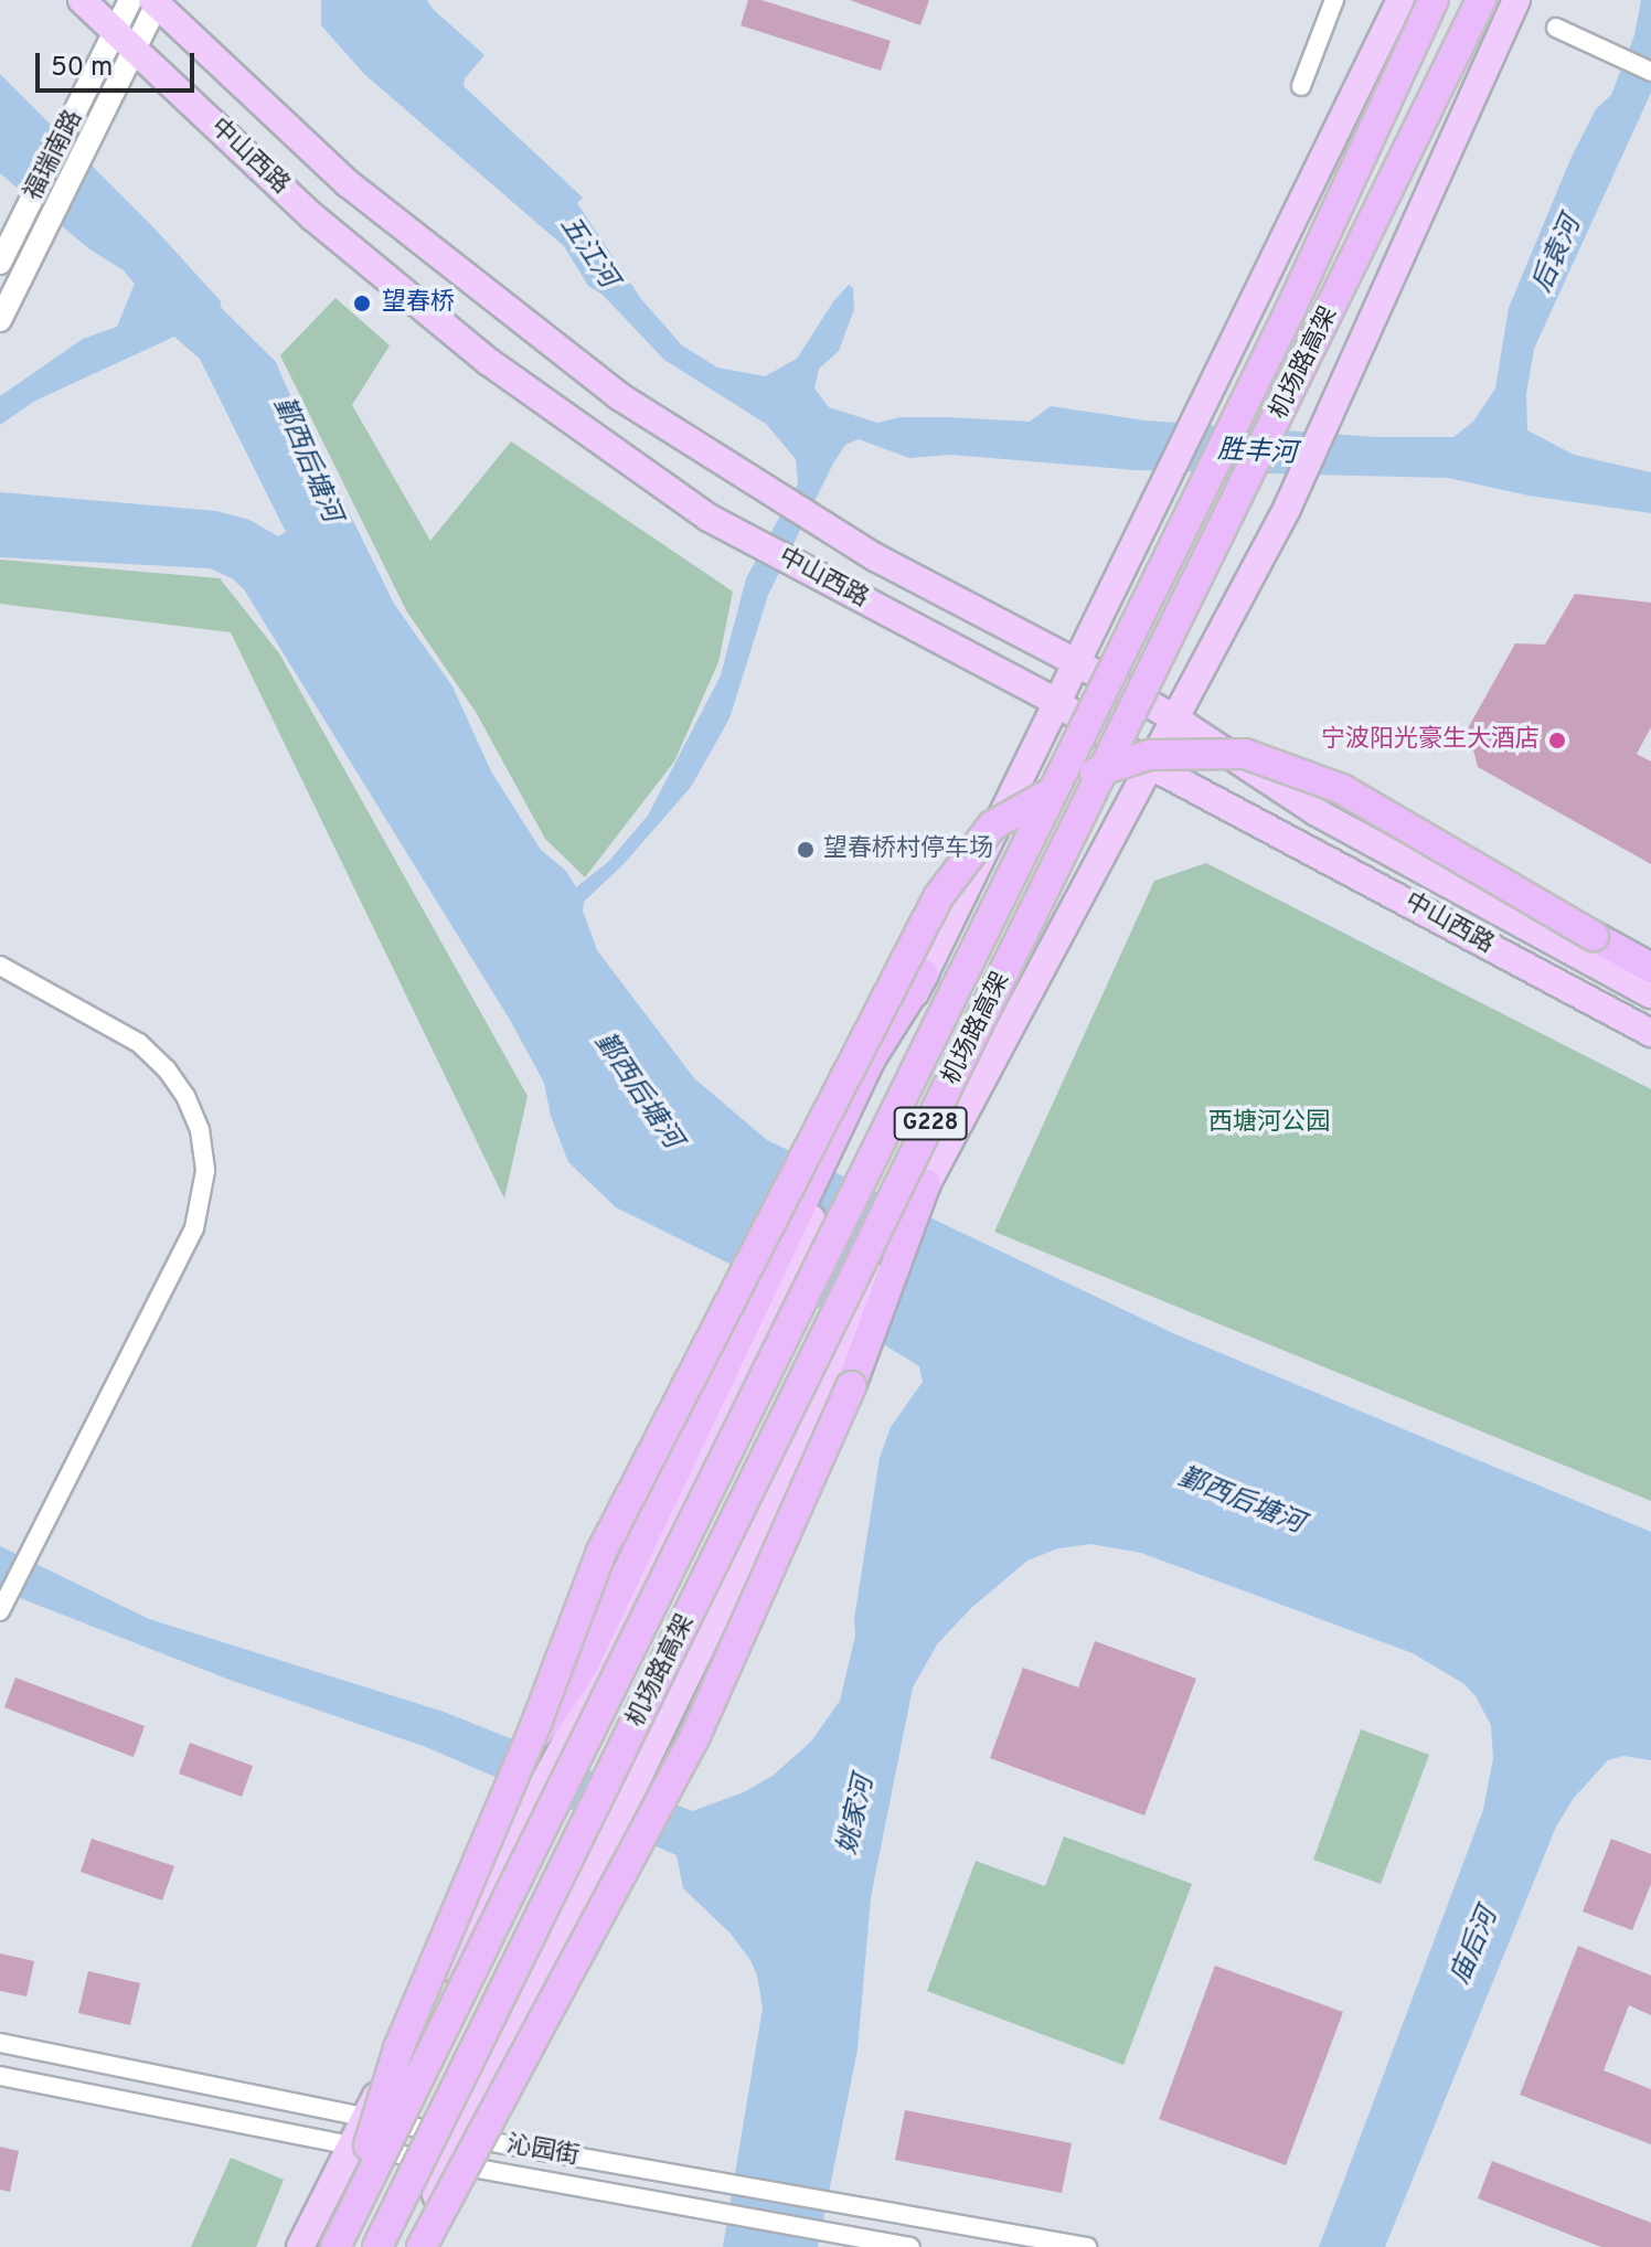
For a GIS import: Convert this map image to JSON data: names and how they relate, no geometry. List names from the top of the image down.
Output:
{
  "streets": {
    "highway": ["机场路高架", "G228"],
    "main road": ["中山西路"],
    "street": ["福瑞南路", "沁园街"]
  },
  "crossings": [
    ["福瑞南路", "中山西路"]
  ],
  "water": [
    "五江河",
    "后袁河",
    "胜丰河",
    "鄞西后塘河",
    "姚家河",
    "庙后河"
  ],
  "parks": ["西塘河公园"],
  "places": ["望春桥", "宁波阳光豪生大酒店", "望春桥村停车场"],
  "scale_bar": "50 m"
}
